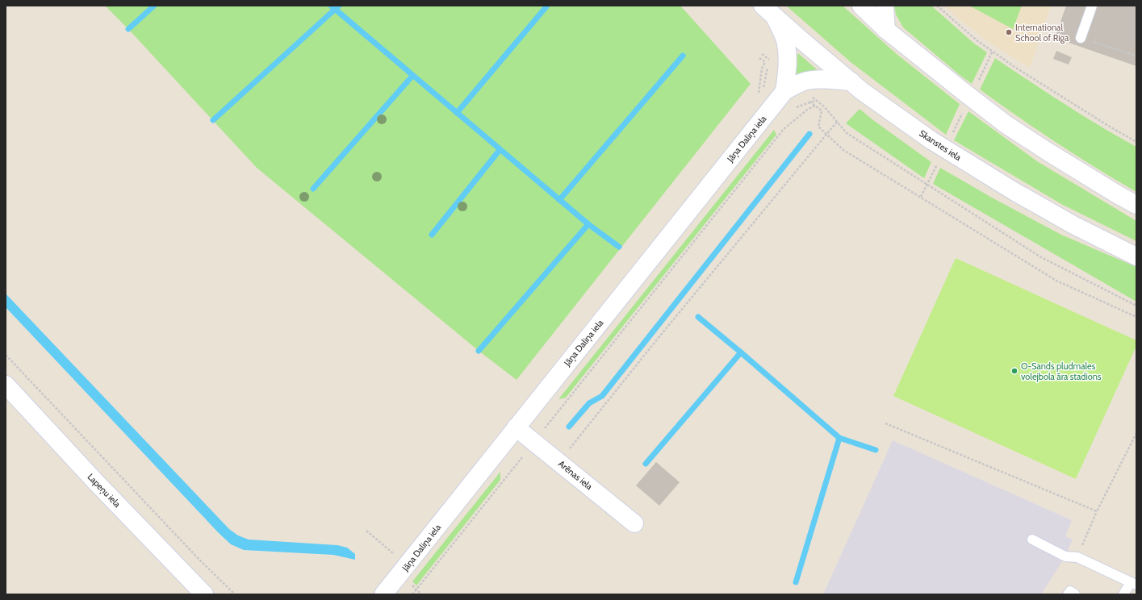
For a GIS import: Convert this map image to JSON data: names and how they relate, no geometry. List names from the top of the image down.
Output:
{
  "streets": {
    "street": [
      "Jāņa Daliņa iela",
      "Skanstes iela",
      "Arēnas iela",
      "Lapeņu iela"
    ]
  },
  "crossings": [
    ["Jāņa Daliņa iela", "Skanstes iela"],
    ["Jāņa Daliņa iela", "Arēnas iela"]
  ],
  "places": ["International School of Riga", "O-Sands pludmales volejbola āra stadions"]
}
